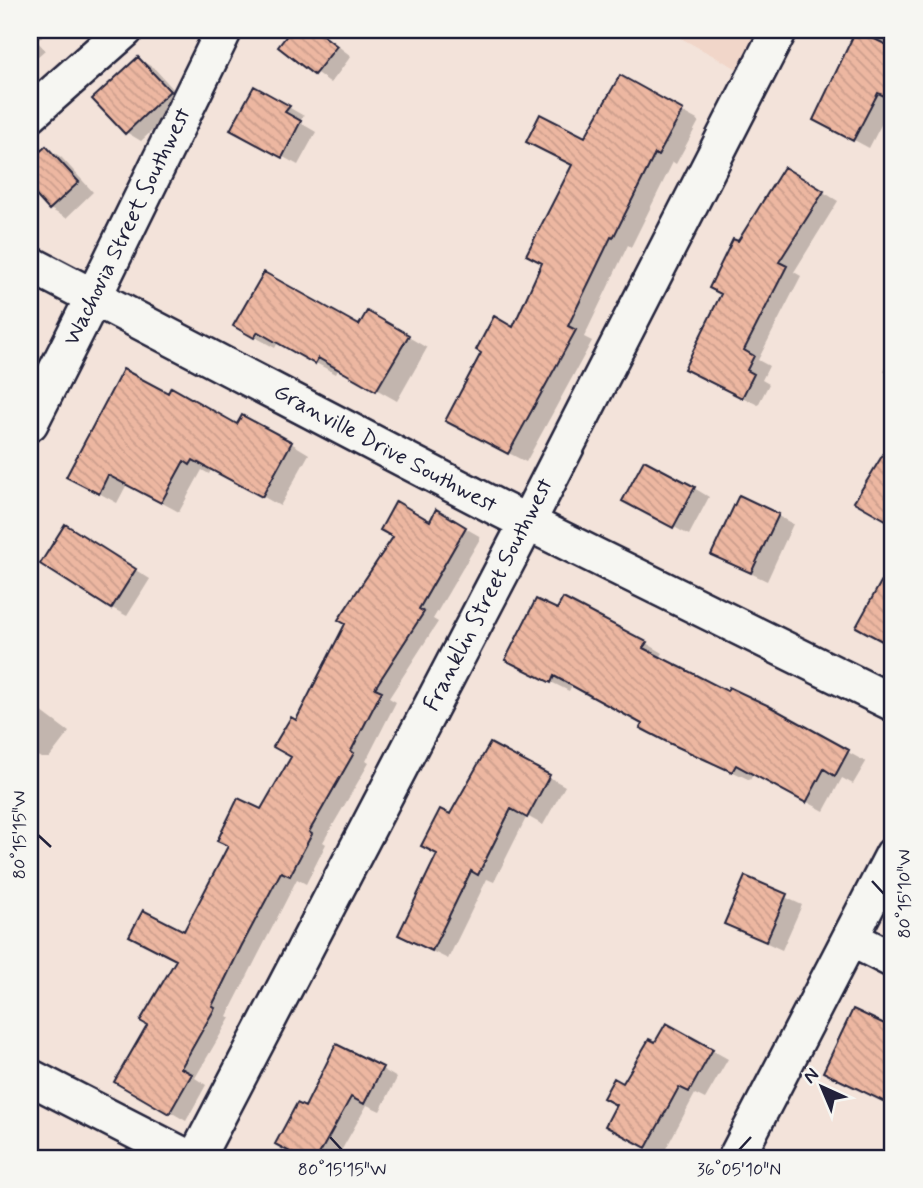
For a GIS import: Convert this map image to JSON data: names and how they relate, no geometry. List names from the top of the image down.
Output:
{
  "streets": {
    "street": ["Wachovia Street Southwest", "Granville Drive Southwest", "Franklin Street Southwest"]
  },
  "crossings": [
    ["Wachovia Street Southwest", "Granville Drive Southwest"],
    ["Granville Drive Southwest", "Franklin Street Southwest"]
  ],
  "north": "top left",
  "coordinates": ["80°15'15\"W", "80°15'10\"W", "36°05'10\"N"]
}
